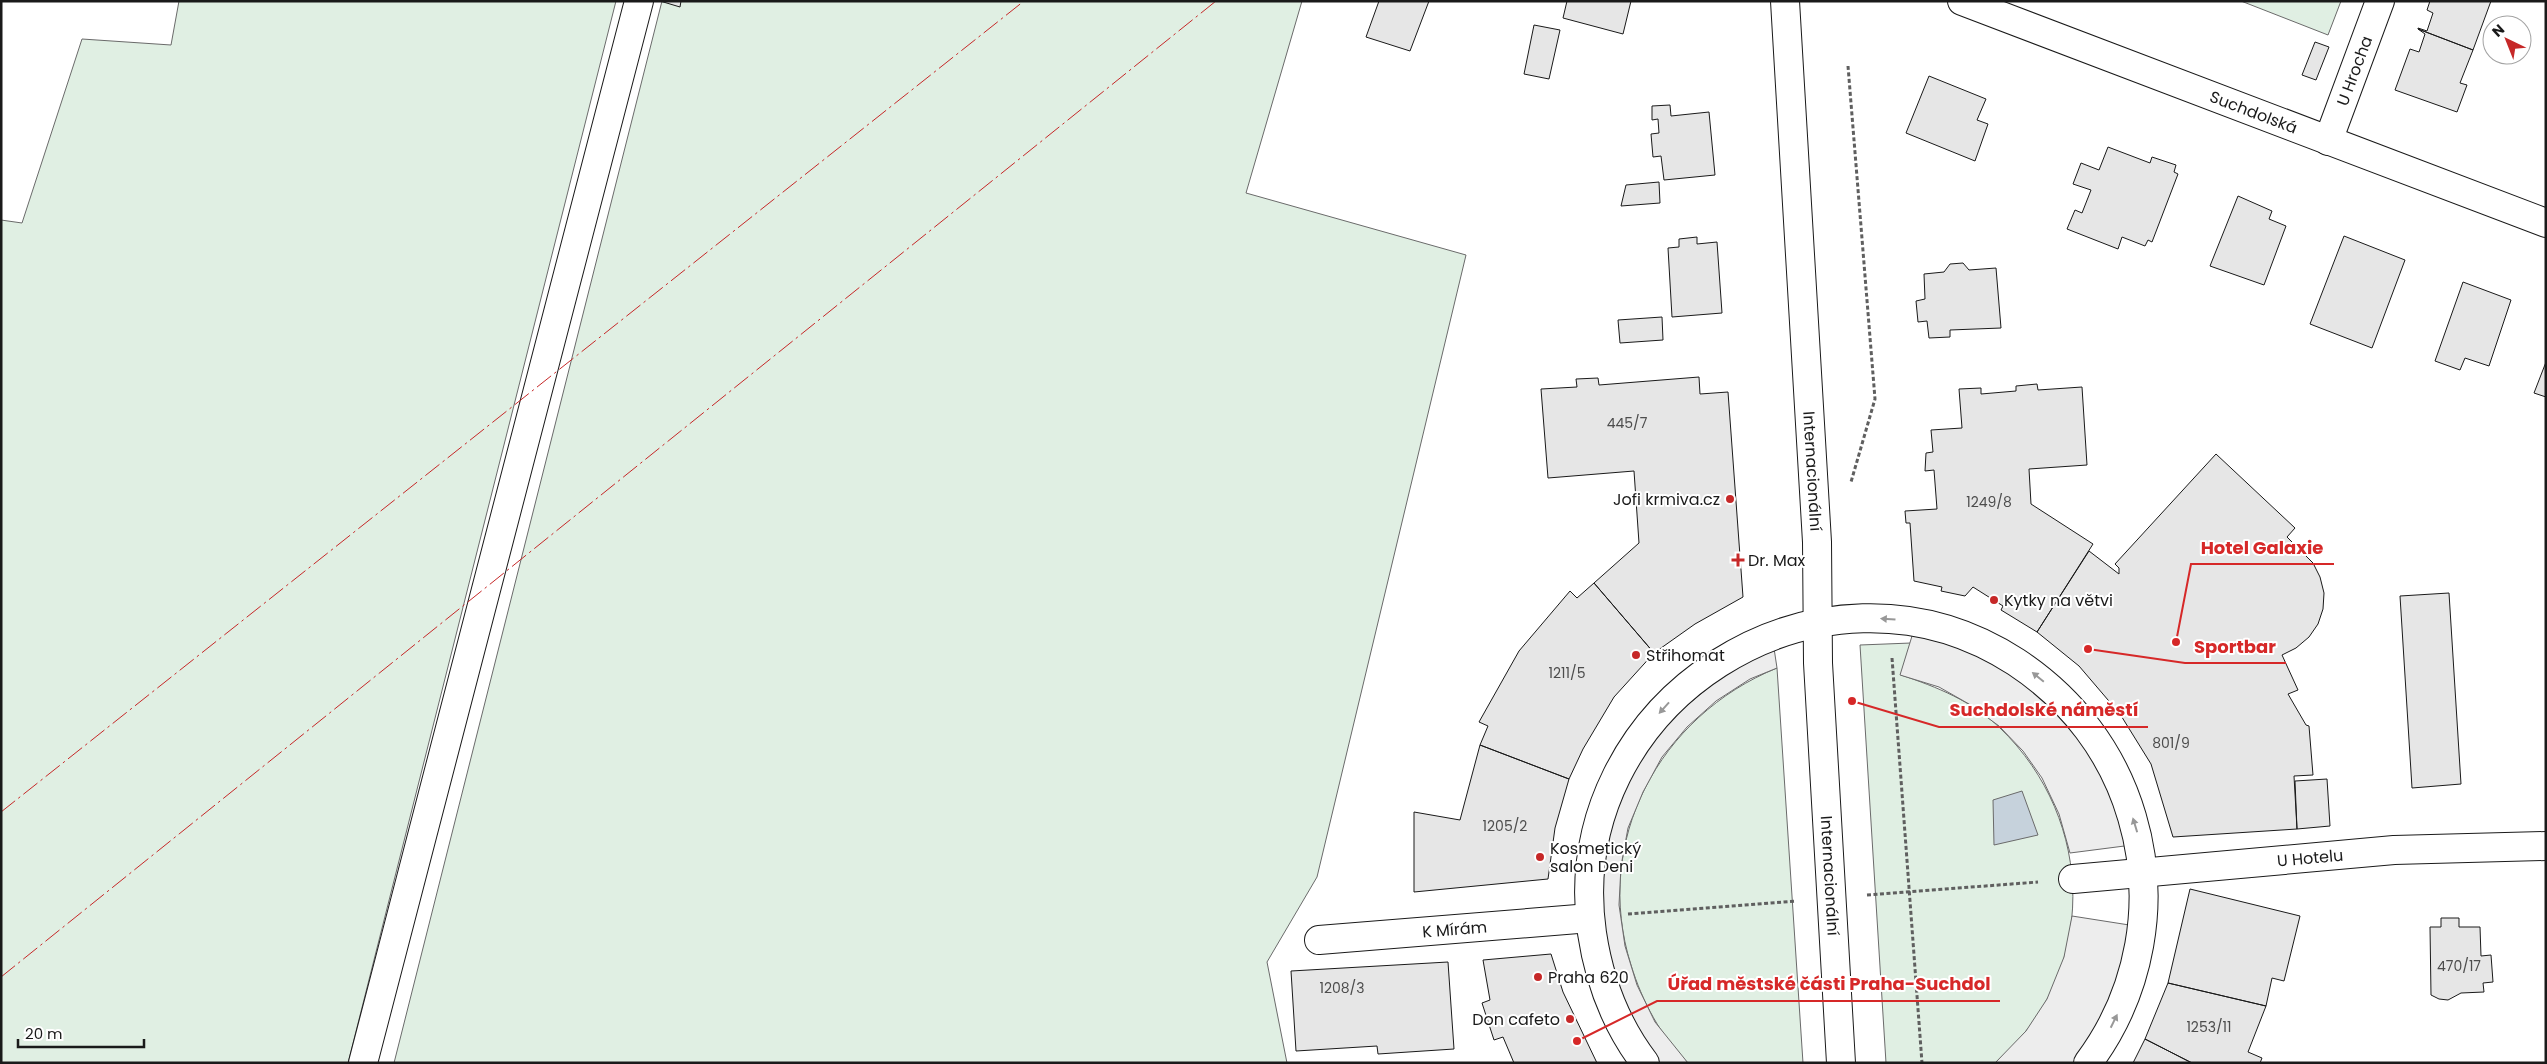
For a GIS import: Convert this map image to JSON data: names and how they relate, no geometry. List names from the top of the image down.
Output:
{
  "streets": {
    "street": [
      "U Hrocha",
      "Suchdolská",
      "Internacionální",
      "U Hotelu",
      "K Mírám"
    ]
  },
  "crossings": [
    ["U Hrocha", "Suchdolská"]
  ],
  "places": {
    "other": [
      "Jofi krmiva.cz",
      "Kytky na větvi",
      "Hotel Galaxie",
      "Sportbar",
      "Střihomat",
      "Suchdolské náměstí",
      "Kosmetický salon Deni",
      "Praha 620",
      "Don cafeto",
      "Úřad městské části Praha-Suchdol"
    ],
    "health": ["Dr. Max"]
  },
  "house_numbers": [
    "445/7",
    "1249/8",
    "1211/5",
    "801/9",
    "1205/2",
    "470/17",
    "1208/3",
    "1253/11"
  ],
  "scale_bar": "20 m",
  "north": "top left"
}
